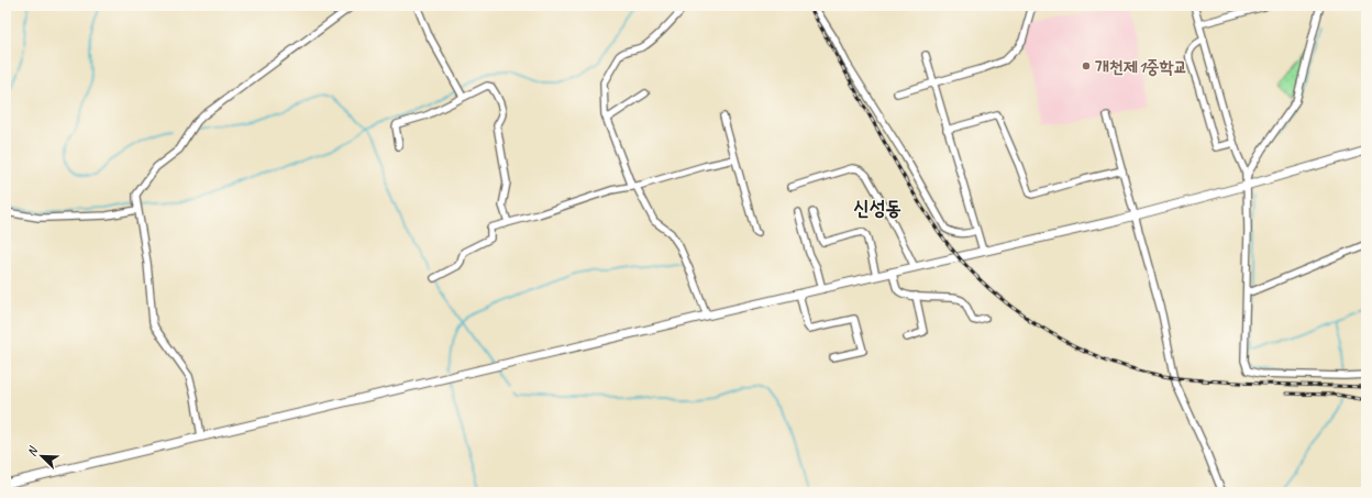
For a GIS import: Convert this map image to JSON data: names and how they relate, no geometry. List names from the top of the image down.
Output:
{
  "districts": ["신성동"],
  "places": ["개천제1중학교"],
  "north": "top left"
}
